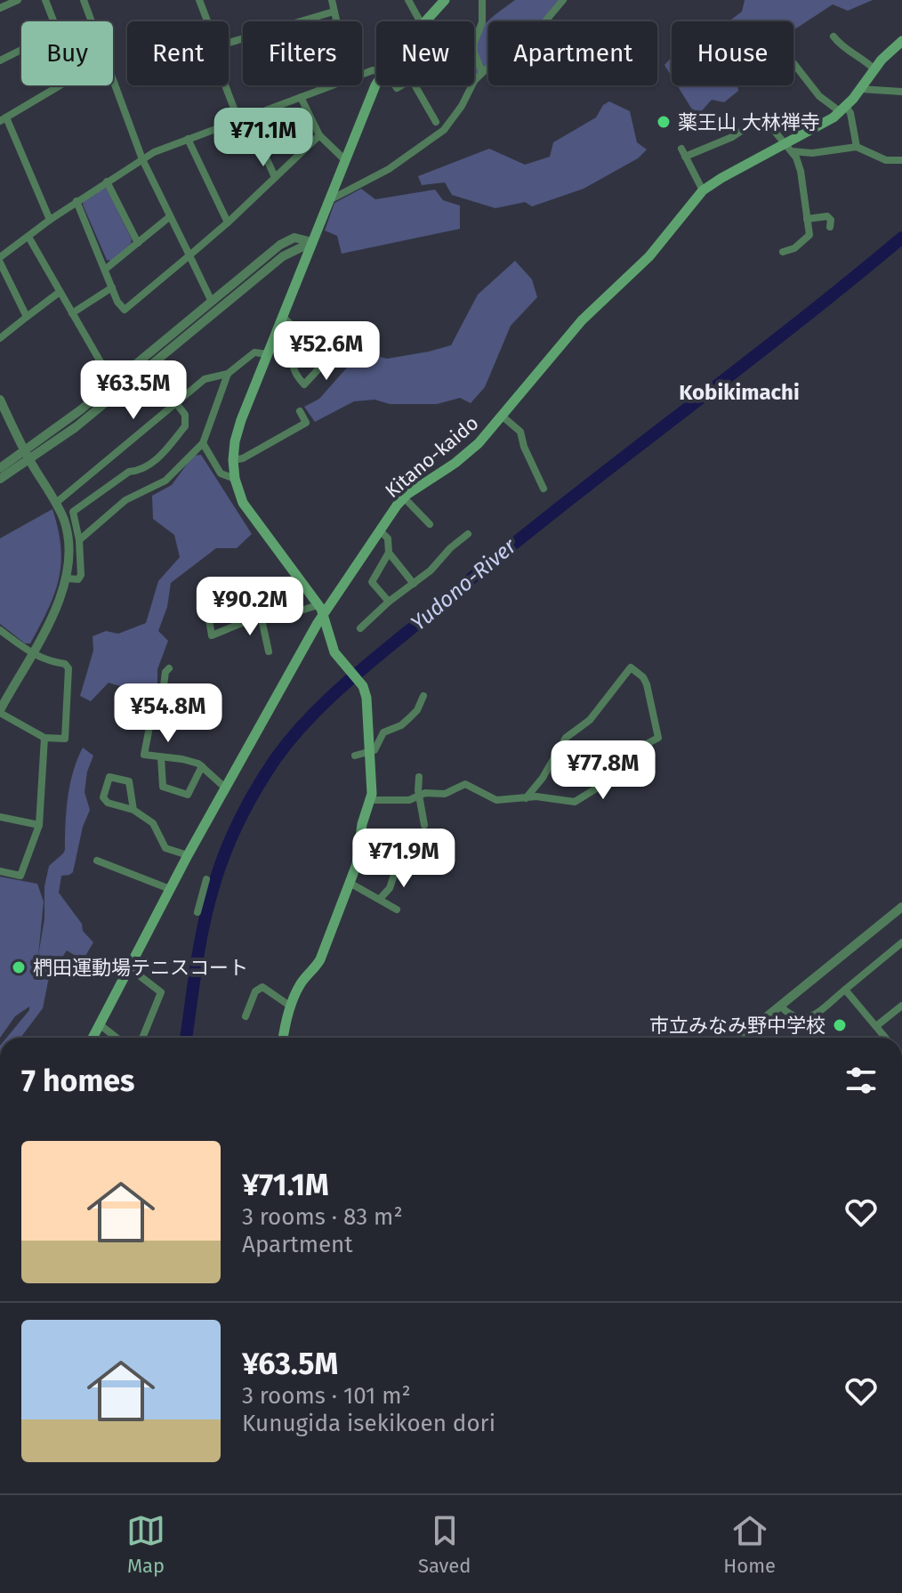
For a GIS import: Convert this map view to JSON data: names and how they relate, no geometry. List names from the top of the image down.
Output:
{
  "streets": {
    "main road": ["Kitano-kaido"]
  },
  "districts": ["Kobikimachi"],
  "water": ["Yudono-River"],
  "places": ["薬王山 大林禅寺", "椚田運動場テニスコート", "市立みなみ野中学校"],
  "page": {
    "chip": [
      "Buy",
      "Rent",
      "Filters",
      "New",
      "Apartment",
      "House"
    ],
    "price": [
      "¥71.1M",
      "¥52.6M",
      "¥63.5M",
      "¥90.2M",
      "¥54.8M",
      "¥77.8M",
      "¥71.9M"
    ],
    "heading": "7 homes",
    "list": [
      {
        "name": "¥71.1M",
        "note": "3 rooms · 83 m² · Apartment"
      },
      {
        "name": "¥63.5M",
        "note": "3 rooms · 101 m² · Kunugida isekikoen dori"
      }
    ],
    "tabs": ["Map", "Saved", "Home"]
  }
}
